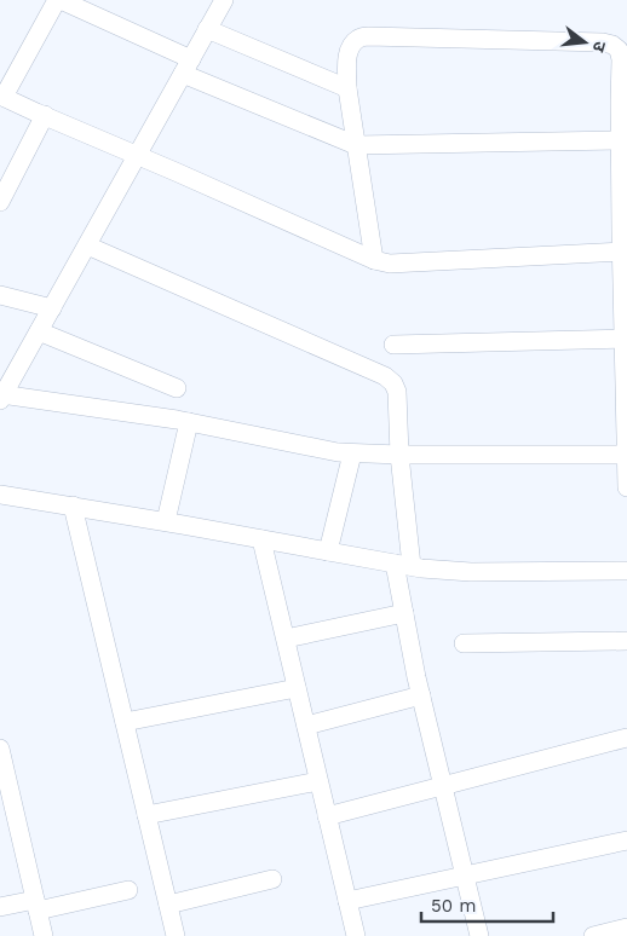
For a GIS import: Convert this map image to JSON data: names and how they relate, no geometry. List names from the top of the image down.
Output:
{
  "scale_bar": "50 m",
  "north": "right"
}
